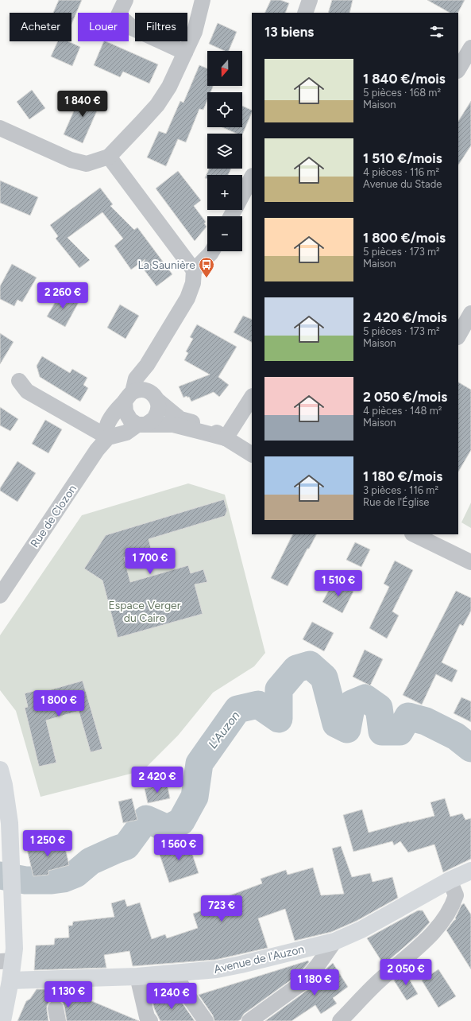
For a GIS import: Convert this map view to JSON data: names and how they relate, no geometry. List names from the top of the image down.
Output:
{
  "streets": {
    "main road": ["Avenue de l'Auzon"],
    "street": ["Rue de Clozon"]
  },
  "water": ["L'Auzon"],
  "parks": ["Espace Verger du Caire"],
  "places": {
    "bus stop": ["La Saunière"]
  },
  "north": "bottom",
  "page": {
    "chip": ["Acheter", "Louer", "Filtres"],
    "heading": "13 biens",
    "map_buttons": ["+", "−"],
    "list": [
      {
        "name": "1 840 €/mois",
        "note": "5 pièces · 168 m² · Maison"
      },
      {
        "name": "1 510 €/mois",
        "note": "4 pièces · 116 m² · Avenue du Stade"
      },
      {
        "name": "1 800 €/mois",
        "note": "5 pièces · 173 m² · Maison"
      },
      {
        "name": "2 420 €/mois",
        "note": "5 pièces · 173 m² · Maison"
      },
      {
        "name": "2 050 €/mois",
        "note": "4 pièces · 148 m² · Maison"
      },
      {
        "name": "1 180 €/mois",
        "note": "3 pièces · 116 m² · Rue de l'Église"
      }
    ],
    "price": [
      "1 840 €",
      "2 260 €",
      "1 700 €",
      "1 510 €",
      "1 800 €",
      "2 420 €",
      "1 250 €",
      "1 560 €",
      "723 €",
      "2 050 €",
      "1 180 €",
      "1 130 €",
      "1 240 €"
    ]
  }
}
